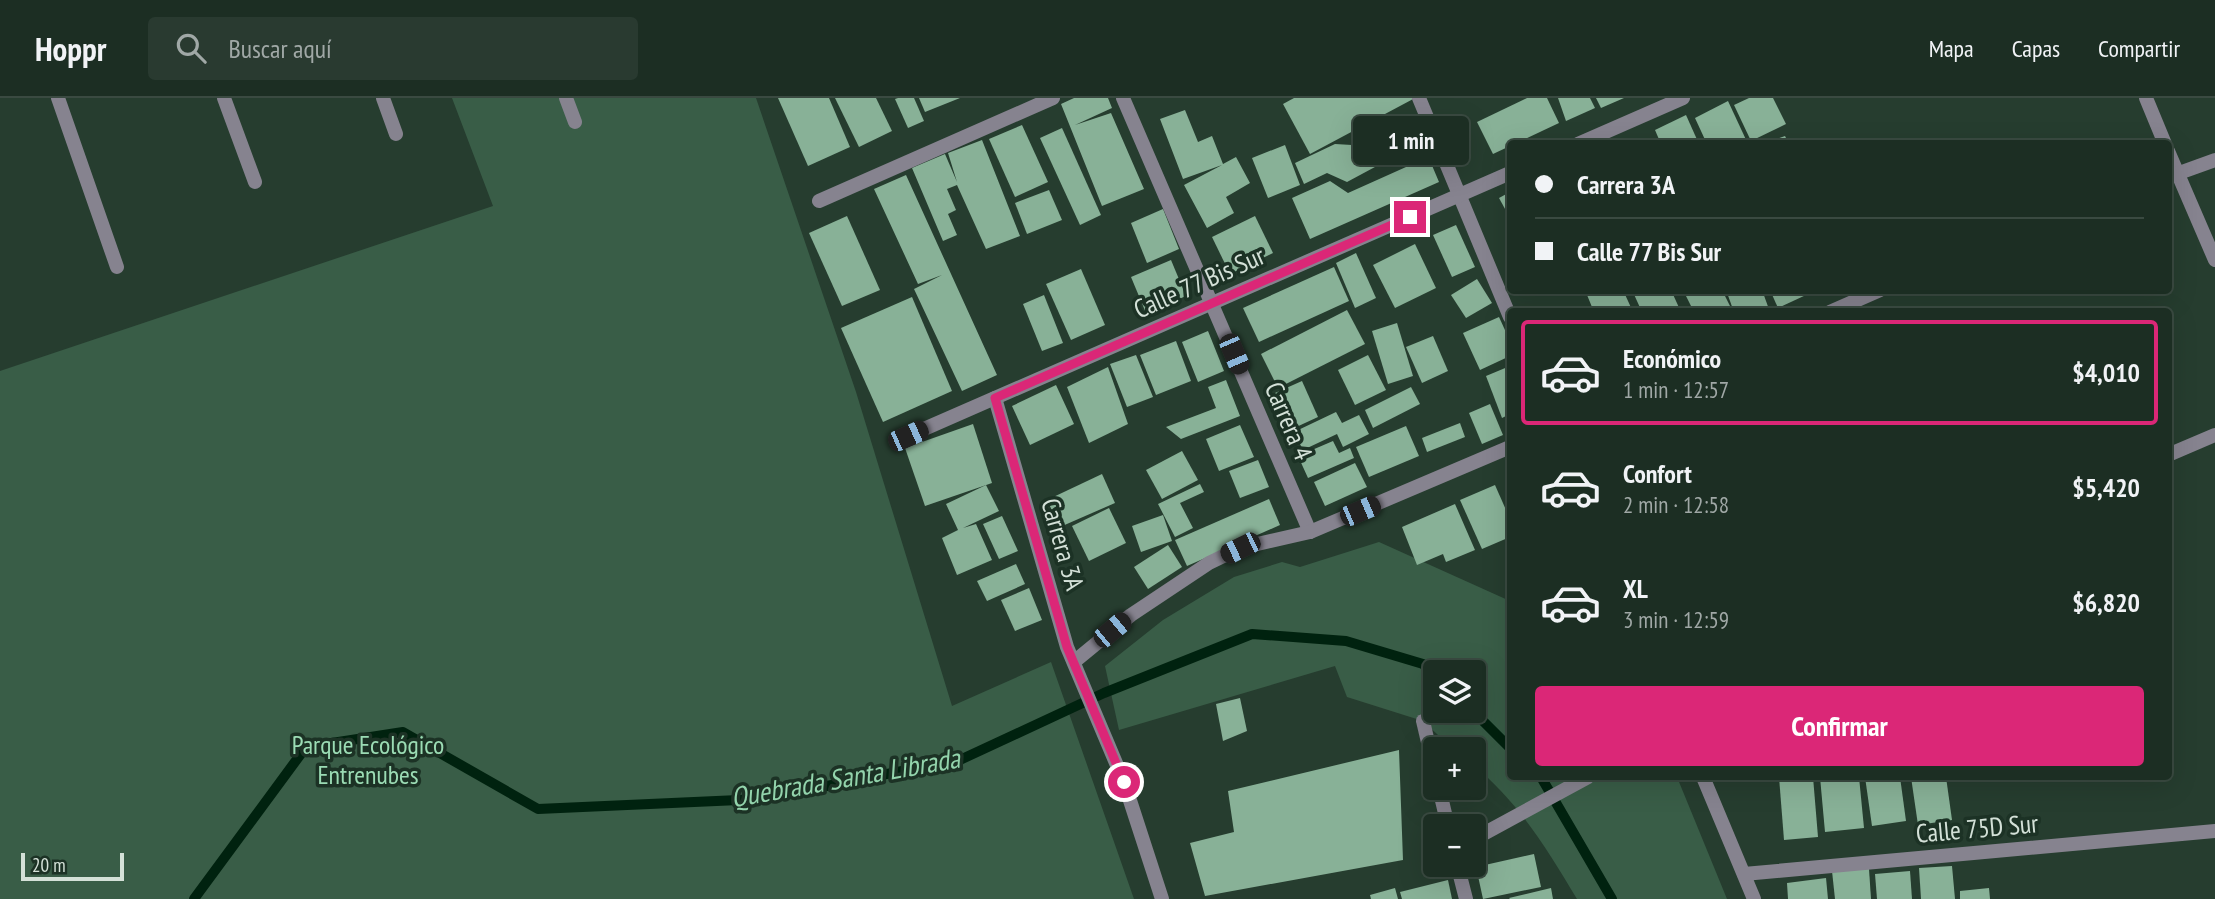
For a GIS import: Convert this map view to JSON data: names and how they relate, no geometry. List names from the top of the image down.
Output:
{
  "streets": {
    "street": [
      "Calle 77 Bis Sur",
      "Carrera 4",
      "Carrera 3A",
      "Calle 75D Sur"
    ]
  },
  "crossings": [
    ["Calle 77 Bis Sur", "Carrera 4"],
    ["Calle 77 Bis Sur", "Carrera 3A"]
  ],
  "water": ["Quebrada Santa Librada"],
  "parks": ["Parque Ecológico Entrenubes"],
  "scale_bar": "20 m",
  "page": {
    "header": "Hoppr",
    "search": "Buscar aquí",
    "nav": ["Mapa", "Capas", "Compartir"],
    "bubble": "1 min",
    "banner": ["Carrera 3A", "Calle 77 Bis Sur"],
    "list": [
      {
        "name": "Económico",
        "note": "1 min · 12:57",
        "value": "$4,010"
      },
      {
        "name": "Confort",
        "note": "2 min · 12:58",
        "value": "$5,420"
      },
      {
        "name": "XL",
        "note": "3 min · 12:59",
        "value": "$6,820"
      }
    ],
    "map_buttons": ["+", "−"],
    "buttons": "Confirmar",
    "scale": "20 m"
  }
}
